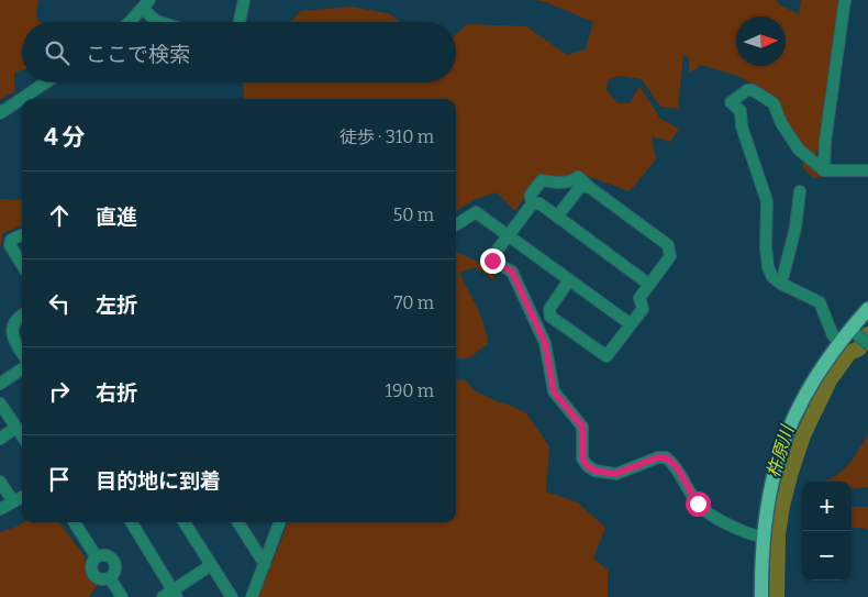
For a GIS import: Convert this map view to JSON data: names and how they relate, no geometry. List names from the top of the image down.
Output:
{
  "water": ["杵原川"],
  "north": "right",
  "page": {
    "search": "ここで検索",
    "heading": ["4 分", "徒歩 · 310 m"],
    "list": [
      ["直進", "50 m"],
      ["左折", "70 m"],
      ["右折", "190 m"],
      "目的地に到着"
    ],
    "map_buttons": ["+", "−"]
  }
}
